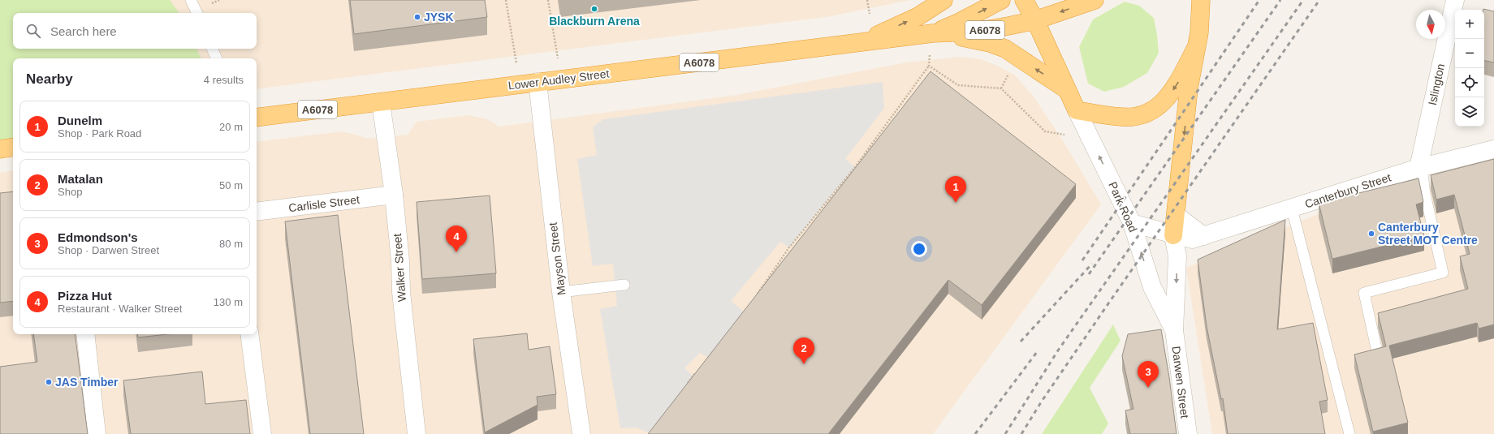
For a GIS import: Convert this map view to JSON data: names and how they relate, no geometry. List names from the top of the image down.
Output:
{
  "streets": {
    "highway": ["A6078", "Lower Audley Street", "Park Road"],
    "street": [
      "Islington",
      "Canterbury Street",
      "Carlisle Street",
      "Mayson Street",
      "Walker Street",
      "Darwen Street"
    ]
  },
  "crossings": [
    ["A6078", "Lower Audley Street"],
    ["A6078", "Park Road"],
    ["Lower Audley Street", "Park Road"],
    ["Lower Audley Street", "Mayson Street"],
    ["Lower Audley Street", "Walker Street"],
    ["Islington", "Canterbury Street"],
    ["Canterbury Street", "Park Road"],
    ["Carlisle Street", "Walker Street"],
    ["Park Road", "Darwen Street"]
  ],
  "one_way": ["Park Road"],
  "places": [
    "Blackburn Arena",
    "JYSK",
    "Canterbury Street MOT Centre",
    "JAS Timber"
  ],
  "north": "bottom",
  "page": {
    "map_buttons": ["+", "−"],
    "search": "Search here",
    "heading": ["Nearby", "4 results"],
    "list": [
      {
        "mark": "1",
        "name": "Dunelm",
        "note": "Shop · Park Road",
        "value": "20 m"
      },
      {
        "mark": "2",
        "name": "Matalan",
        "note": "Shop",
        "value": "50 m"
      },
      {
        "mark": "3",
        "name": "Edmondson's",
        "note": "Shop · Darwen Street",
        "value": "80 m"
      },
      {
        "mark": "4",
        "name": "Pizza Hut",
        "note": "Restaurant · Walker Street",
        "value": "130 m"
      }
    ],
    "pins": [
      "1",
      "4",
      "2",
      "3"
    ]
  }
}
